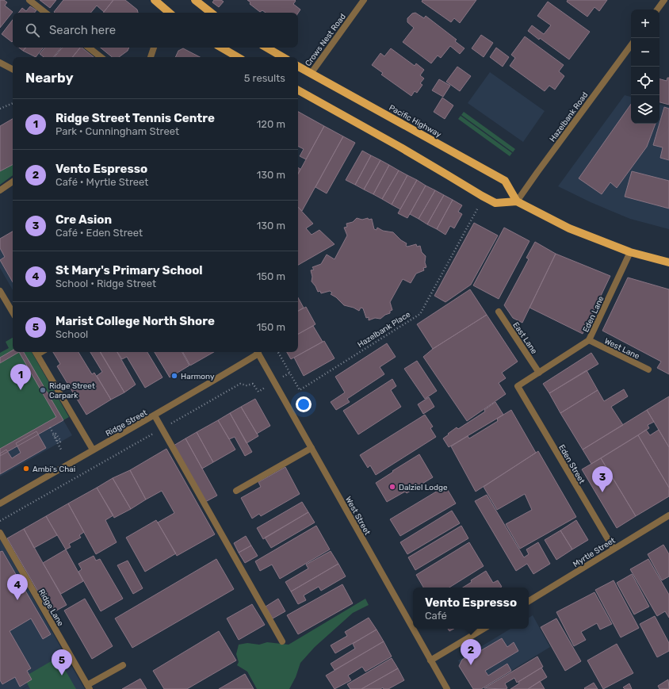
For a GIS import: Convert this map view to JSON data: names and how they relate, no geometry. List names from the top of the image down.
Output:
{
  "streets": {
    "main road": ["Pacific Highway"],
    "street": [
      "Crows Nest Road",
      "Hazelbank Road",
      "Eden Lane",
      "East Lane",
      "West Lane",
      "Ridge Street",
      "Eden Street",
      "West Street",
      "Myrtle Street",
      "Ridge Lane"
    ],
    "path": ["Hazelbank Place"]
  },
  "crossings": [
    ["Crows Nest Road", "Pacific Highway"],
    ["Hazelbank Road", "Pacific Highway"],
    ["Eden Lane", "East Lane"],
    ["Eden Lane", "West Lane"],
    ["Eden Lane", "Eden Street"],
    ["Ridge Street", "West Street"],
    ["Eden Street", "Myrtle Street"]
  ],
  "places": [
    "Harmony",
    "Ridge Street Carpark",
    "Ambi's Chai",
    "Dalziel Lodge"
  ],
  "page": {
    "map_buttons": ["+", "−"],
    "search": "Search here",
    "heading": ["Nearby", "5 results"],
    "list": [
      {
        "mark": "1",
        "name": "Ridge Street Tennis Centre",
        "note": "Park · Cunningham Street",
        "value": "120 m"
      },
      {
        "mark": "2",
        "name": "Vento Espresso",
        "note": "Café · Myrtle Street",
        "value": "130 m"
      },
      {
        "mark": "3",
        "name": "Cre Asion",
        "note": "Café · Eden Street",
        "value": "130 m"
      },
      {
        "mark": "4",
        "name": "St Mary's Primary School",
        "note": "School · Ridge Street",
        "value": "150 m"
      },
      {
        "mark": "5",
        "name": "Marist College North Shore",
        "note": "School",
        "value": "150 m"
      }
    ],
    "pins": [
      "1",
      "3",
      "4",
      "2",
      "5"
    ],
    "popup": ["Vento Espresso", "Café"]
  }
}
